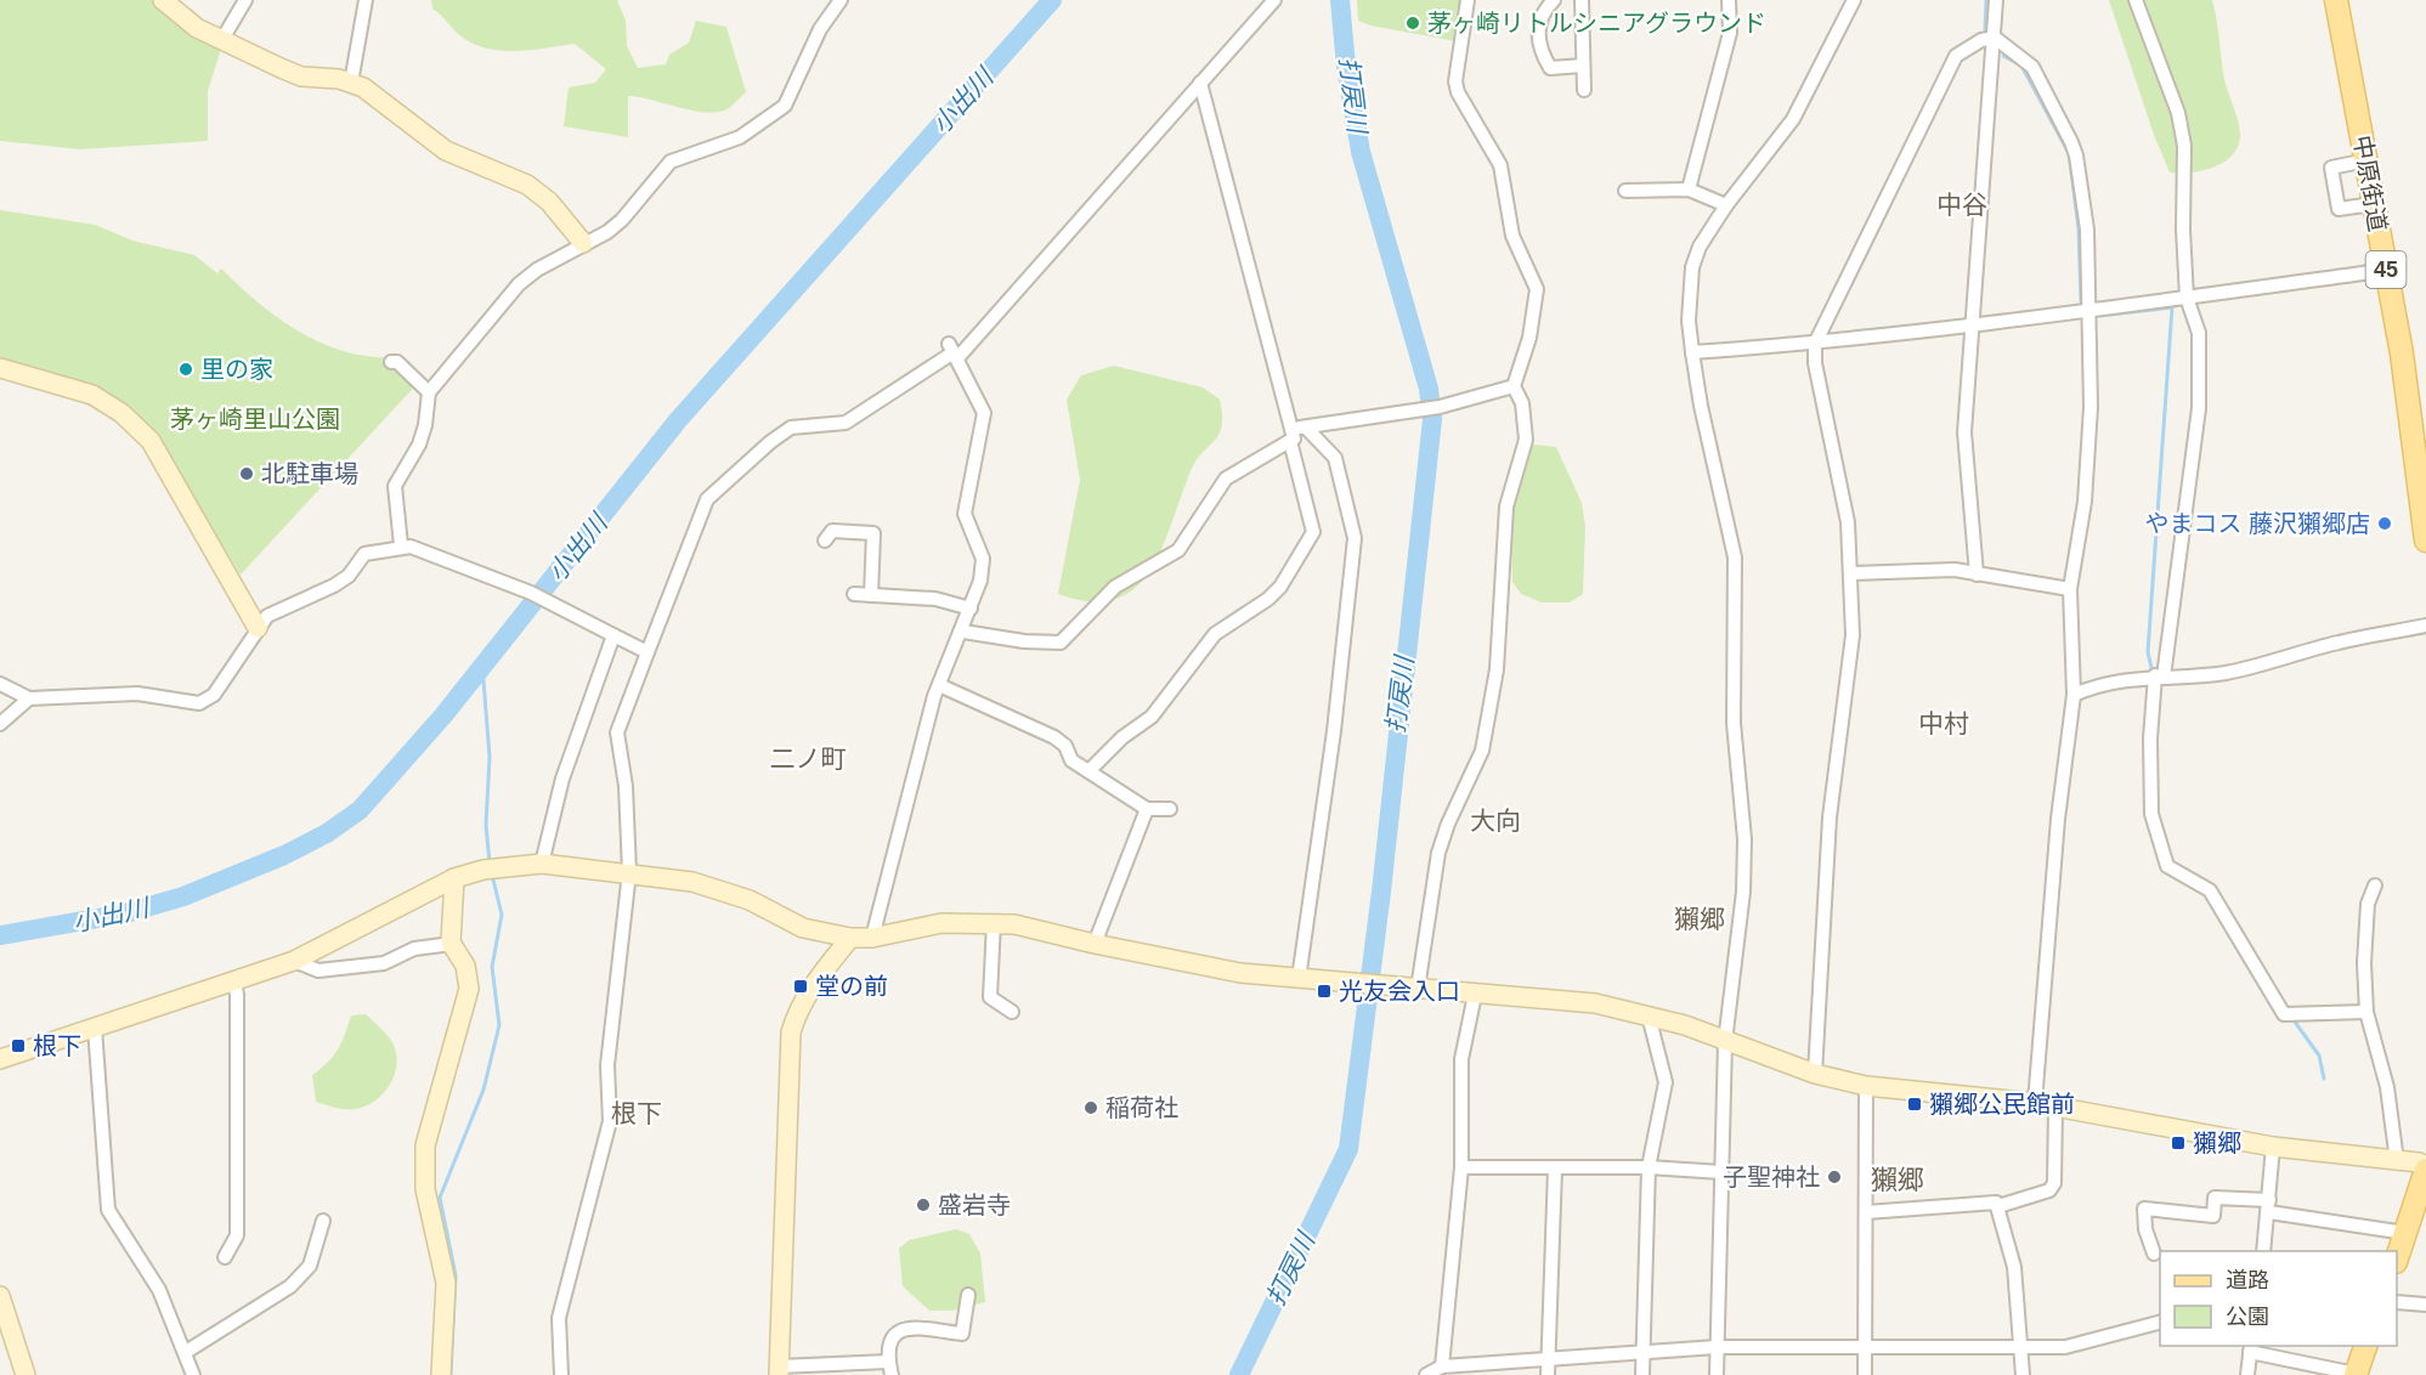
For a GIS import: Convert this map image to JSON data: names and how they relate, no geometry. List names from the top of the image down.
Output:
{
  "streets": {
    "main road": ["中原街道", "45"]
  },
  "districts": [
    "中谷",
    "中村",
    "二ノ町",
    "大向",
    "獺郷",
    "根下",
    "獺郷"
  ],
  "water": ["打戻川", "小出川"],
  "parks": ["茅ヶ崎里山公園"],
  "places": {
    "other": [
      "茅ヶ崎リトルシニアグラウンド",
      "里の家",
      "北駐車場",
      "やまコス 藤沢獺郷店",
      "稲荷社",
      "子聖神社",
      "盛岩寺"
    ],
    "transit": [
      "堂の前",
      "光友会入口",
      "根下",
      "獺郷公民館前",
      "獺郷"
    ]
  },
  "legend": ["道路", "公園"]
}
